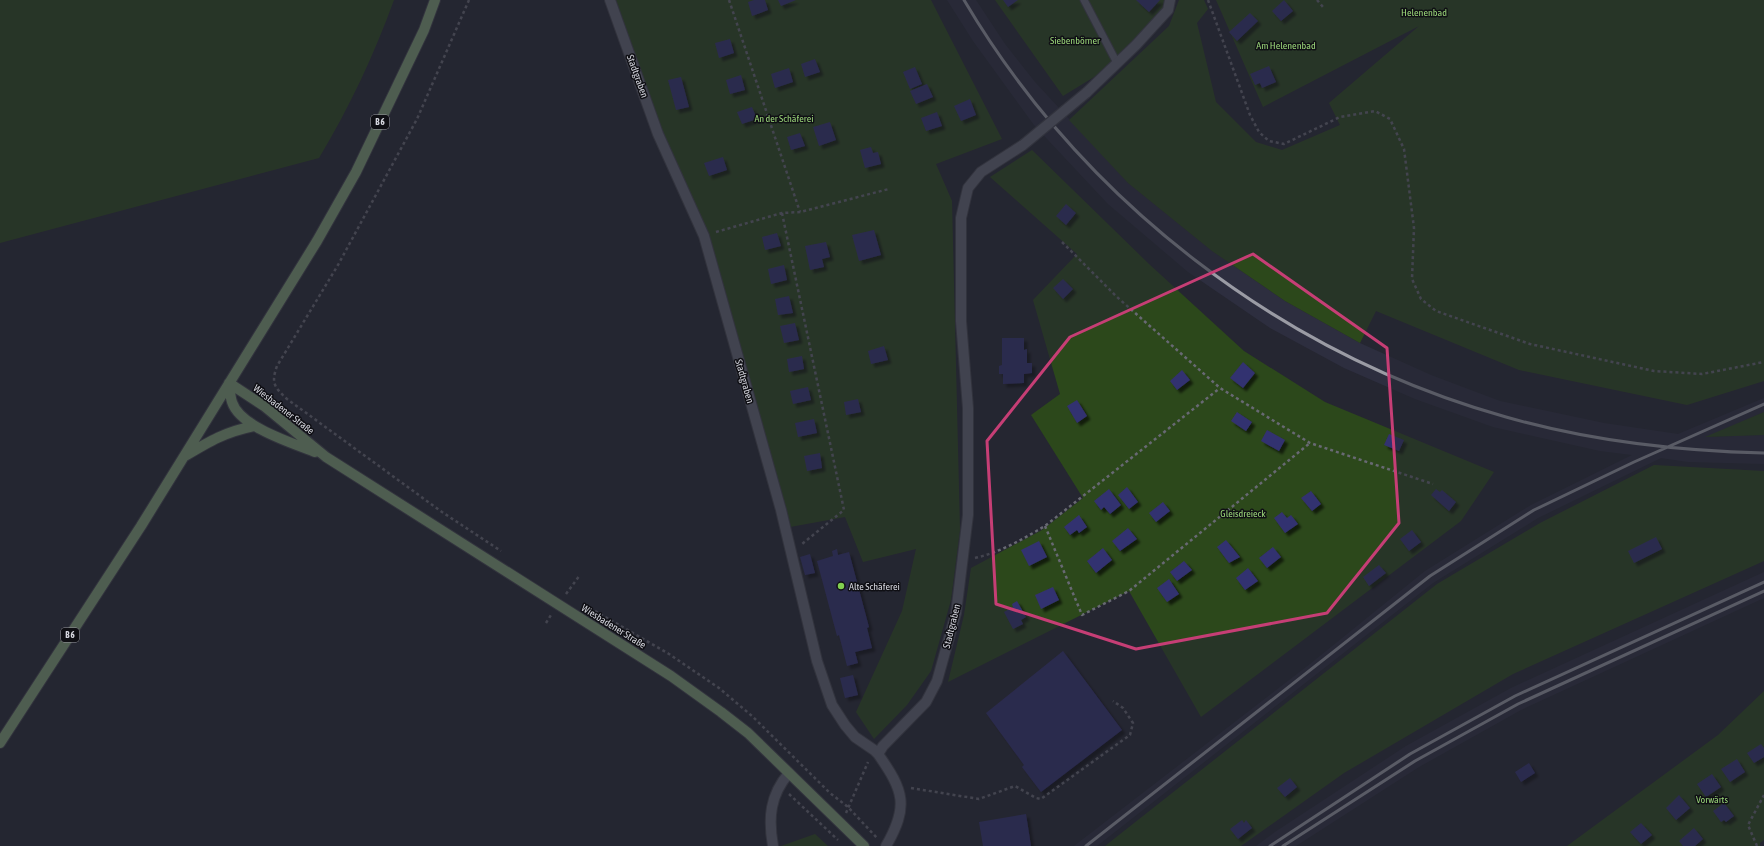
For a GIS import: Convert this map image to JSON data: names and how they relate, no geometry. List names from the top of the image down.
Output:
{
  "streets": {
    "main road": ["B 6", "Wiesbadener Straße"],
    "street": ["Stadtgraben"]
  },
  "crossings": [
    ["B 6", "Wiesbadener Straße"]
  ],
  "parks": [
    "Helenenbad",
    "Siebenbörner",
    "Am Helenenbad",
    "An der Schäferei",
    "Gleisdreieck",
    "Vorwärts"
  ],
  "places": ["Alte Schäferei"]
}
